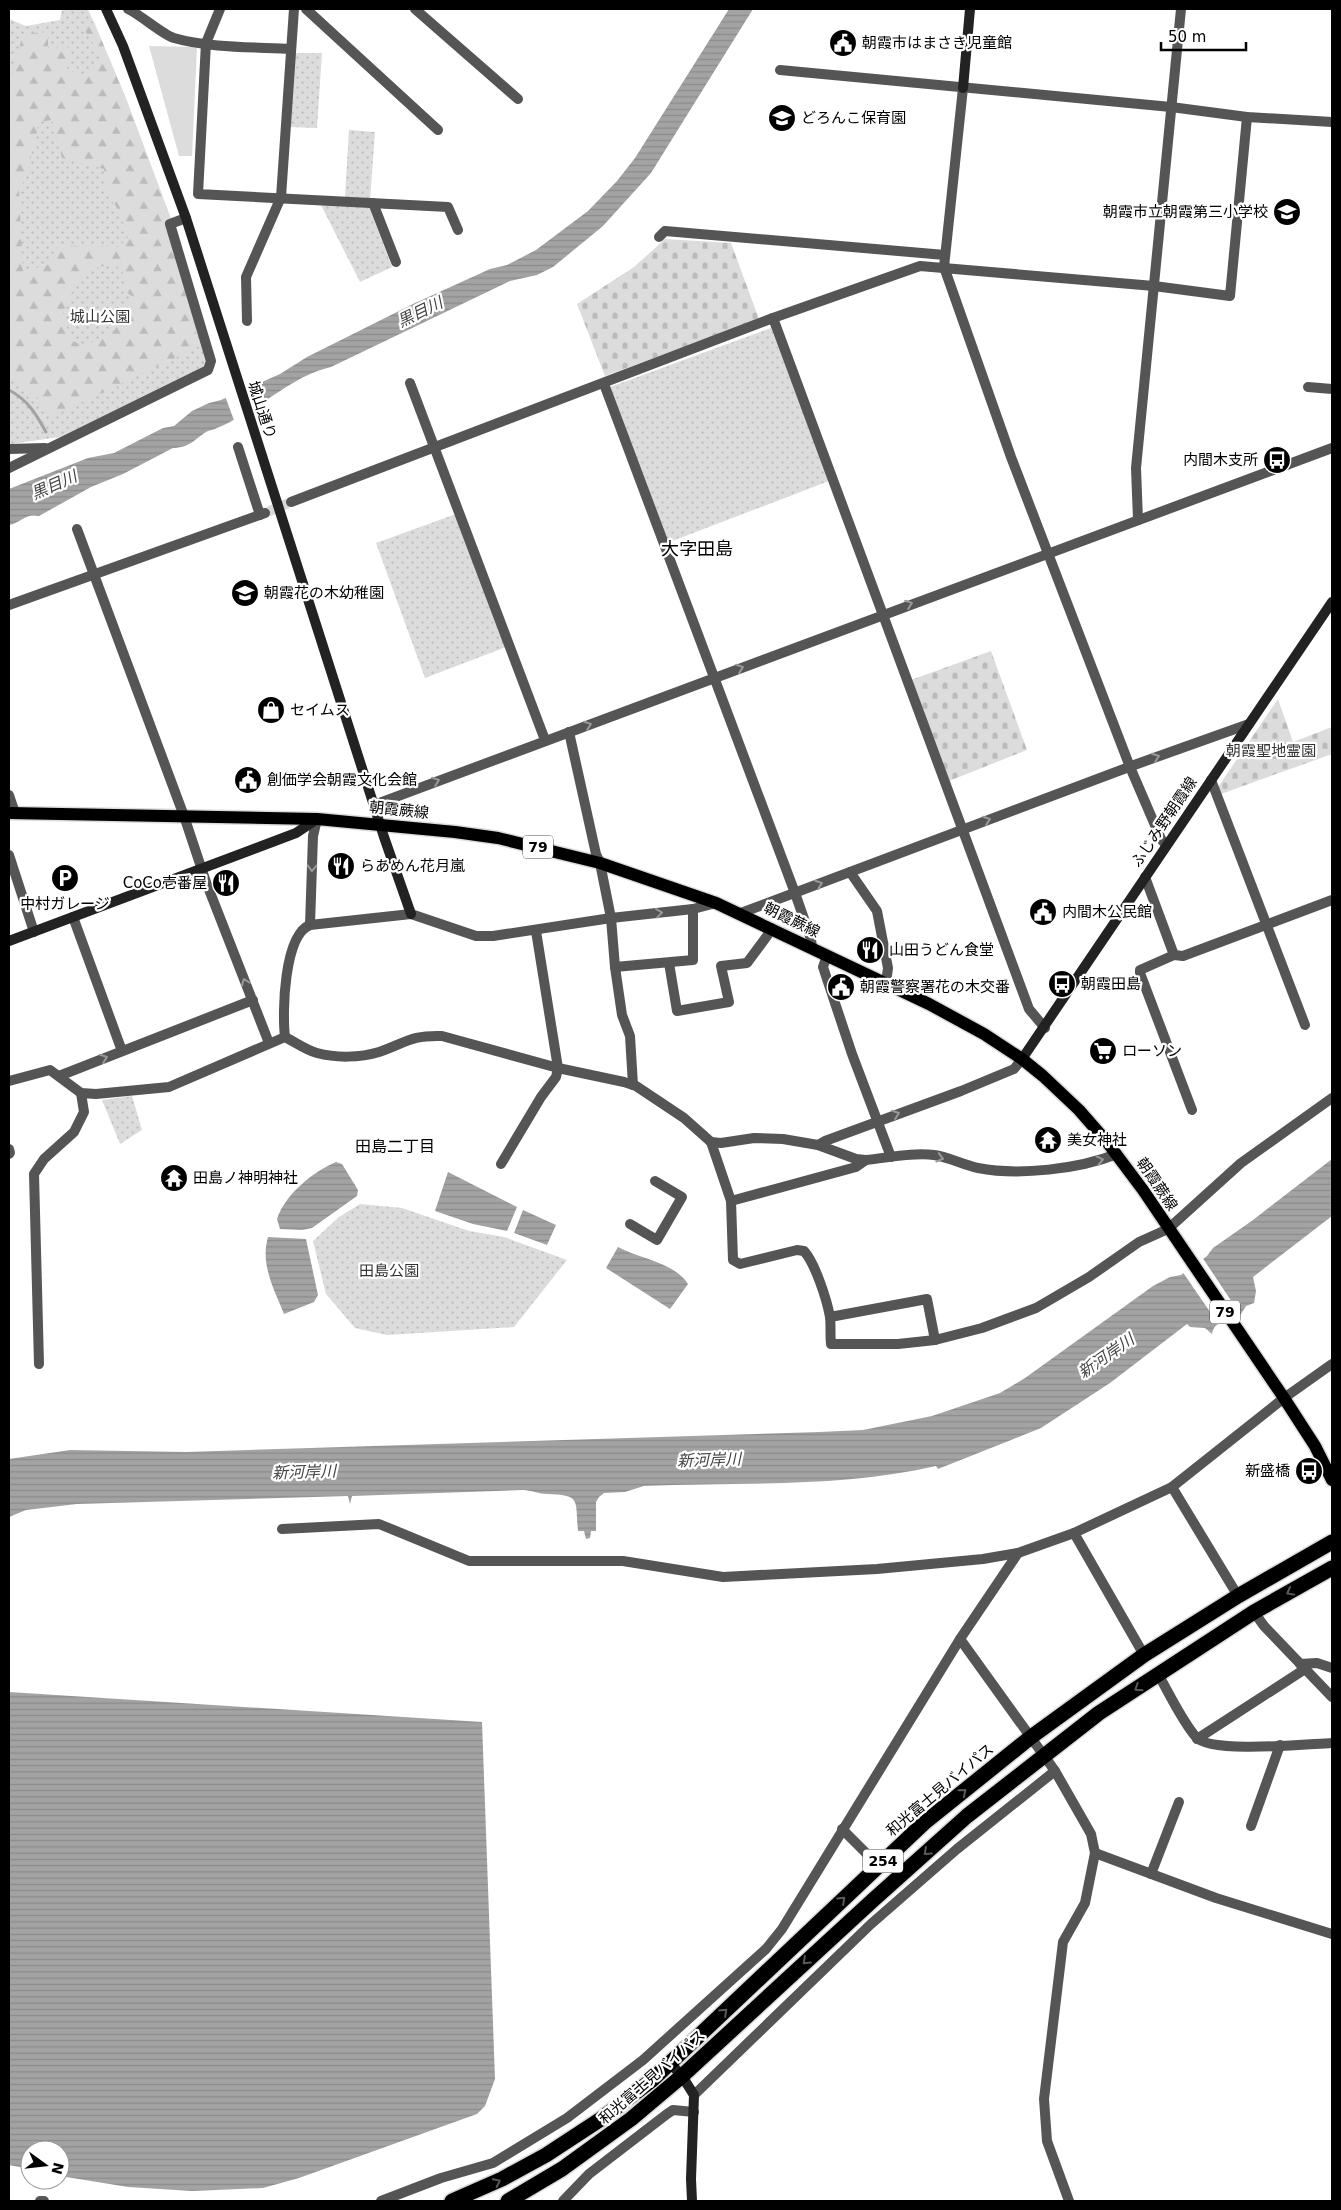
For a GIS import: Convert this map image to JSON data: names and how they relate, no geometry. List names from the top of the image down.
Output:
{
  "streets": {
    "highway": ["和光富士見バイパス", "254"],
    "main road": ["朝霞蕨線", "79"],
    "street": ["城山通り", "ふじみ野朝霞線"]
  },
  "crossings": [
    ["城山通り", "朝霞蕨線"],
    ["朝霞蕨線", "ふじみ野朝霞線"]
  ],
  "districts": ["大字田島", "田島二丁目"],
  "water": ["黒目川", "新河岸川"],
  "parks": ["城山公園", "朝霞聖地霊園", "田島公園"],
  "places": {
    "public building": [
      "朝霞市はまさき児童館",
      "創価学会朝霞文化会館",
      "内間木公民館",
      "朝霞警察署花の木交番"
    ],
    "school or university": ["どろんこ保育園", "朝霞市立朝霞第三小学校", "朝霞花の木幼稚園"],
    "bus stop": ["内間木支所", "朝霞田島", "新盛橋"],
    "shop": ["セイムス"],
    "restaurant": ["らあめん花月嵐", "CoCo壱番屋", "山田うどん食堂"],
    "parking": ["中村ガレージ"],
    "supermarket": ["ローソン"],
    "temple": ["美女神社", "田島ノ神明神社"]
  },
  "scale_bar": "50 m",
  "north": "right"
}
